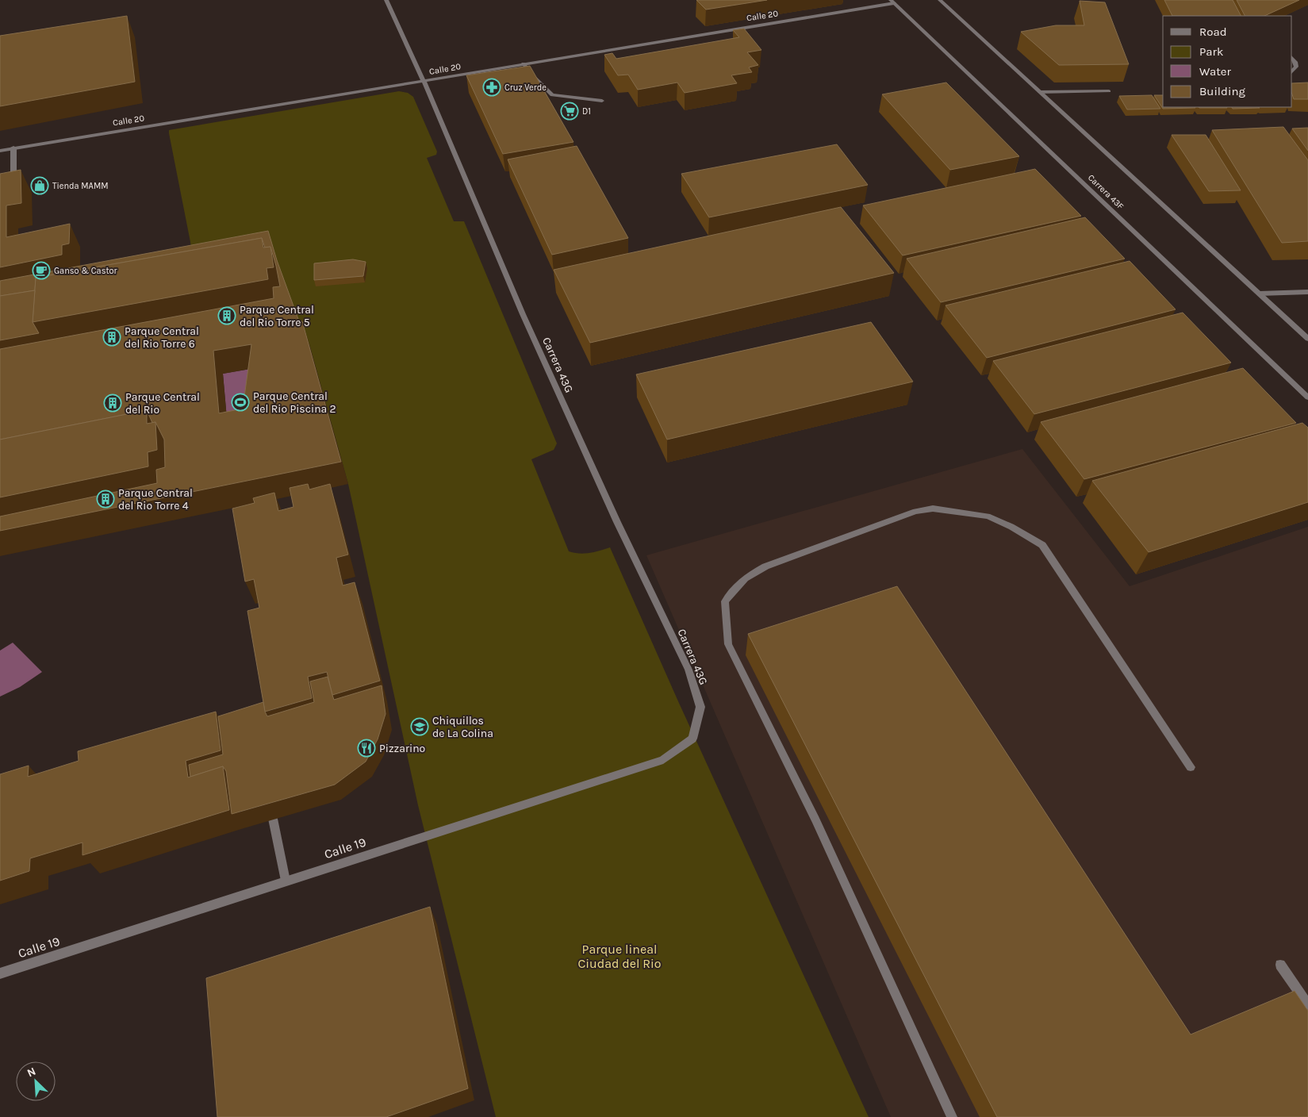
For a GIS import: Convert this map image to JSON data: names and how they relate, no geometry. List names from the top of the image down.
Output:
{
  "streets": {
    "street": [
      "Calle 20",
      "Carrera 43F",
      "Carrera 43G",
      "Calle 19"
    ]
  },
  "crossings": [
    ["Calle 20", "Carrera 43F"],
    ["Calle 20", "Carrera 43G"],
    ["Carrera 43G", "Calle 19"]
  ],
  "parks": ["Parque lineal Ciudad del Rio"],
  "places": {
    "pharmacy": ["Cruz Verde"],
    "supermarket": ["D1"],
    "shop": ["Tienda MAMM"],
    "cafe": ["Ganso & Castor"],
    "building": [
      "Parque Central del Rio Torre 5",
      "Parque Central del Rio Torre 6",
      "Parque Central del Rio",
      "Parque Central del Rio Torre 4"
    ],
    "sports": ["Parque Central del Rio Piscina 2"],
    "school or university": ["Chiquillos de La Colina"],
    "restaurant": ["Pizzarino"]
  },
  "legend": [
    "Road",
    "Park",
    "Water",
    "Building"
  ],
  "north": "top left"
}
